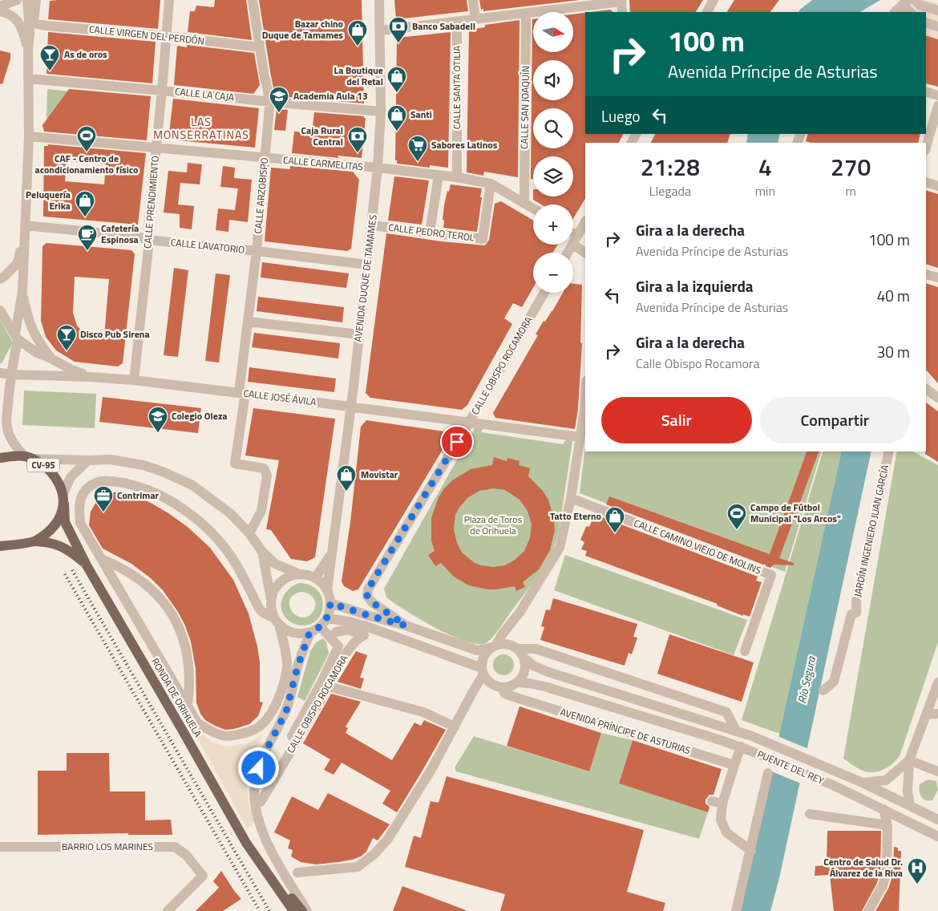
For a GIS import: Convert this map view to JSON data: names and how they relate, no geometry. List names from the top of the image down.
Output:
{
  "streets": {
    "main road": ["CV-95", "RONDA DE ORIHUELA"],
    "street": [
      "CALLE VIRGEN DEL PERDÓN",
      "CALLE SANTA OTILIA",
      "CALLE LA CAJA",
      "CALLE SAN JOAQUÍN",
      "CALLE CARMELITAS",
      "CALLE ARZOBISPO",
      "CALLE PRENDIMIENTO",
      "CALLE PEDRO TEROL",
      "CALLE LAVATORIO",
      "AVENIDA DUQUE DE TAMAMES",
      "CALLE OBISPO ROCAMORA",
      "CALLE JOSÉ ÁVILA",
      "JARDÍN INGENIERO JUAN GARCÍA",
      "CALLE CAMINO VIEJO DE MOLINS",
      "AVENIDA PRÍNCIPE DE ASTURIAS",
      "PUENTE DEL REY",
      "BARRIO LOS MARINES"
    ]
  },
  "crossings": [
    ["CALLE VIRGEN DEL PERDÓN", "CALLE ARZOBISPO"],
    ["CALLE VIRGEN DEL PERDÓN", "CALLE PRENDIMIENTO"],
    ["CALLE SANTA OTILIA", "CALLE CARMELITAS"],
    ["CALLE LA CAJA", "CALLE ARZOBISPO"],
    ["CALLE LA CAJA", "CALLE PRENDIMIENTO"],
    ["CALLE LA CAJA", "AVENIDA DUQUE DE TAMAMES"],
    ["CALLE CARMELITAS", "CALLE ARZOBISPO"],
    ["CALLE CARMELITAS", "CALLE PRENDIMIENTO"],
    ["CALLE CARMELITAS", "CALLE PEDRO TEROL"],
    ["CALLE CARMELITAS", "AVENIDA DUQUE DE TAMAMES"],
    ["CALLE ARZOBISPO", "CALLE LAVATORIO"],
    ["CALLE ARZOBISPO", "CALLE JOSÉ ÁVILA"],
    ["CALLE PRENDIMIENTO", "CALLE LAVATORIO"],
    ["CALLE PRENDIMIENTO", "CALLE JOSÉ ÁVILA"],
    ["CALLE PEDRO TEROL", "AVENIDA DUQUE DE TAMAMES"],
    ["CALLE LAVATORIO", "AVENIDA DUQUE DE TAMAMES"],
    ["AVENIDA DUQUE DE TAMAMES", "CALLE OBISPO ROCAMORA"],
    ["AVENIDA DUQUE DE TAMAMES", "CALLE JOSÉ ÁVILA"],
    ["CALLE OBISPO ROCAMORA", "CALLE JOSÉ ÁVILA"],
    ["CV-95", "RONDA DE ORIHUELA"],
    ["AVENIDA PRÍNCIPE DE ASTURIAS", "PUENTE DEL REY"]
  ],
  "districts": ["LAS MONSERRATINAS"],
  "water": ["Río Segura"],
  "parks": ["Plaza de Toros de Orihuela"],
  "places": {
    "bank": ["Banco Sabadell", "Caja Rural Central"],
    "shop": [
      "Bazar chino Duque de Tamames",
      "La Boutique del Retal",
      "Santi",
      "Peluquería Erika",
      "Movistar",
      "Tatto Eterno"
    ],
    "bar": ["As de oros", "Disco Pub Sirena"],
    "school or university": ["Academia Aula 13", "Colegio Oleza"],
    "sports": ["CAF - Centro de acondicionamiento físico", "Campo de Fútbol Municipal \"Los Arcos\""],
    "supermarket": ["Sabores Latinos"],
    "cafe": ["Cafetería Espinosa"],
    "office": ["Contrimar"],
    "hospital": ["Centro de Salud Dr. Álvarez de la Riva"]
  },
  "north": "right",
  "page": {
    "map_buttons": ["+", "−"],
    "turn": ["100 m", "Avenida Príncipe de Asturias"],
    "then": "Luego",
    "eta": [
      "21:28",
      "Llegada",
      "4",
      "min",
      "270",
      "m"
    ],
    "list": [
      {
        "name": "Gira a la derecha",
        "note": "Avenida Príncipe de Asturias",
        "value": "100 m"
      },
      {
        "name": "Gira a la izquierda",
        "note": "Avenida Príncipe de Asturias",
        "value": "40 m"
      },
      {
        "name": "Gira a la derecha",
        "note": "Calle Obispo Rocamora",
        "value": "30 m"
      }
    ],
    "buttons": ["Salir", "Compartir"]
  }
}
